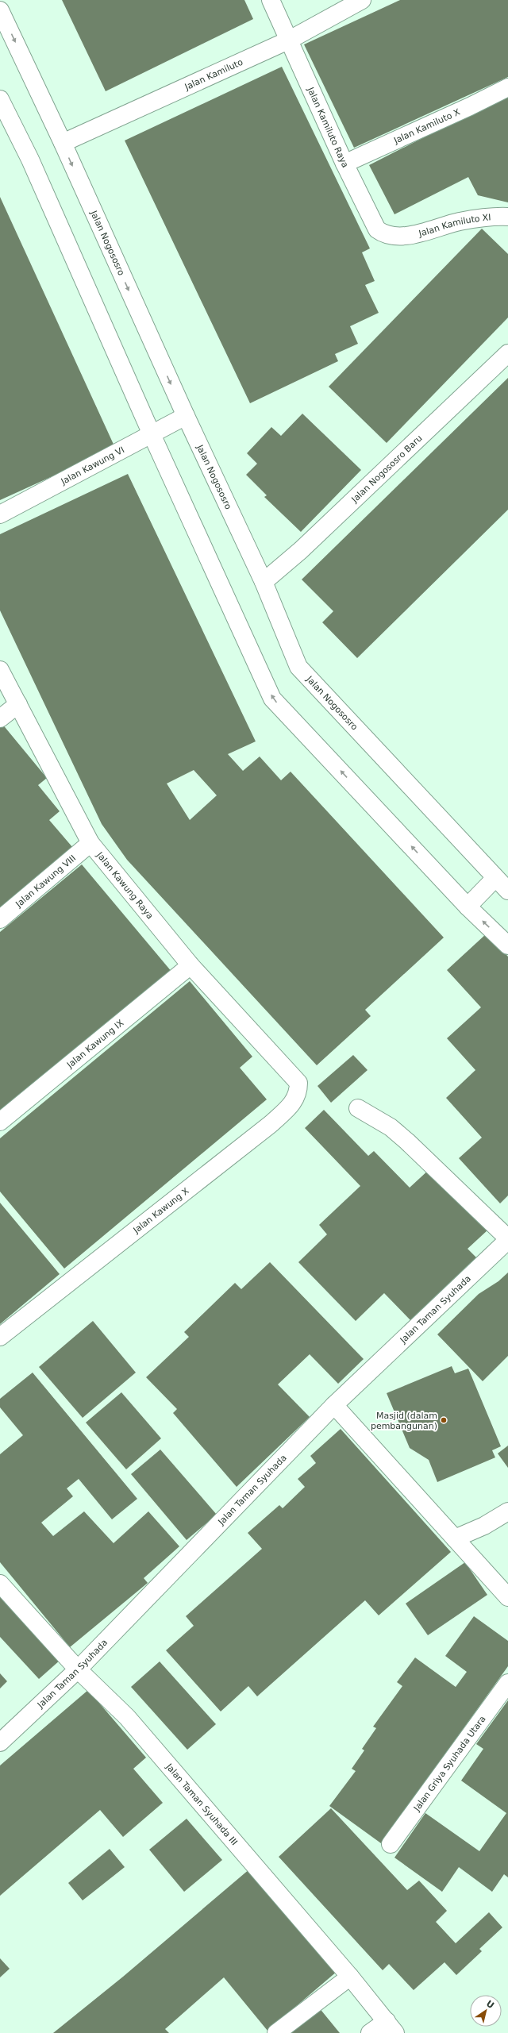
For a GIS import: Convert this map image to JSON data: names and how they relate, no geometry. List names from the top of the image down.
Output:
{
  "streets": {
    "street": [
      "Jalan Kamiluto",
      "Jalan Kamiluto X",
      "Jalan Kamiluto Raya",
      "Jalan Kamiluto XI",
      "Jalan Nogososro",
      "Jalan Kawung VI",
      "Jalan Nogososro Baru",
      "Jalan Kawung VIII",
      "Jalan Kawung Raya",
      "Jalan Kawung IX",
      "Jalan Kawung X",
      "Jalan Taman Syuhada",
      "Jalan Griya Syuhada Utara",
      "Jalan Taman Syuhada III"
    ]
  },
  "crossings": [
    ["Jalan Kamiluto", "Jalan Kamiluto Raya"],
    ["Jalan Kamiluto", "Jalan Nogososro"],
    ["Jalan Kamiluto X", "Jalan Kamiluto Raya"],
    ["Jalan Kamiluto Raya", "Jalan Kamiluto XI"],
    ["Jalan Nogososro", "Jalan Kawung VI"],
    ["Jalan Nogososro", "Jalan Nogososro Baru"],
    ["Jalan Kawung VIII", "Jalan Kawung Raya"],
    ["Jalan Kawung Raya", "Jalan Kawung IX"],
    ["Jalan Kawung Raya", "Jalan Kawung X"],
    ["Jalan Taman Syuhada", "Jalan Taman Syuhada III"]
  ],
  "places": ["Masjid (dalam pembangunan)"],
  "north": "top right"
}
